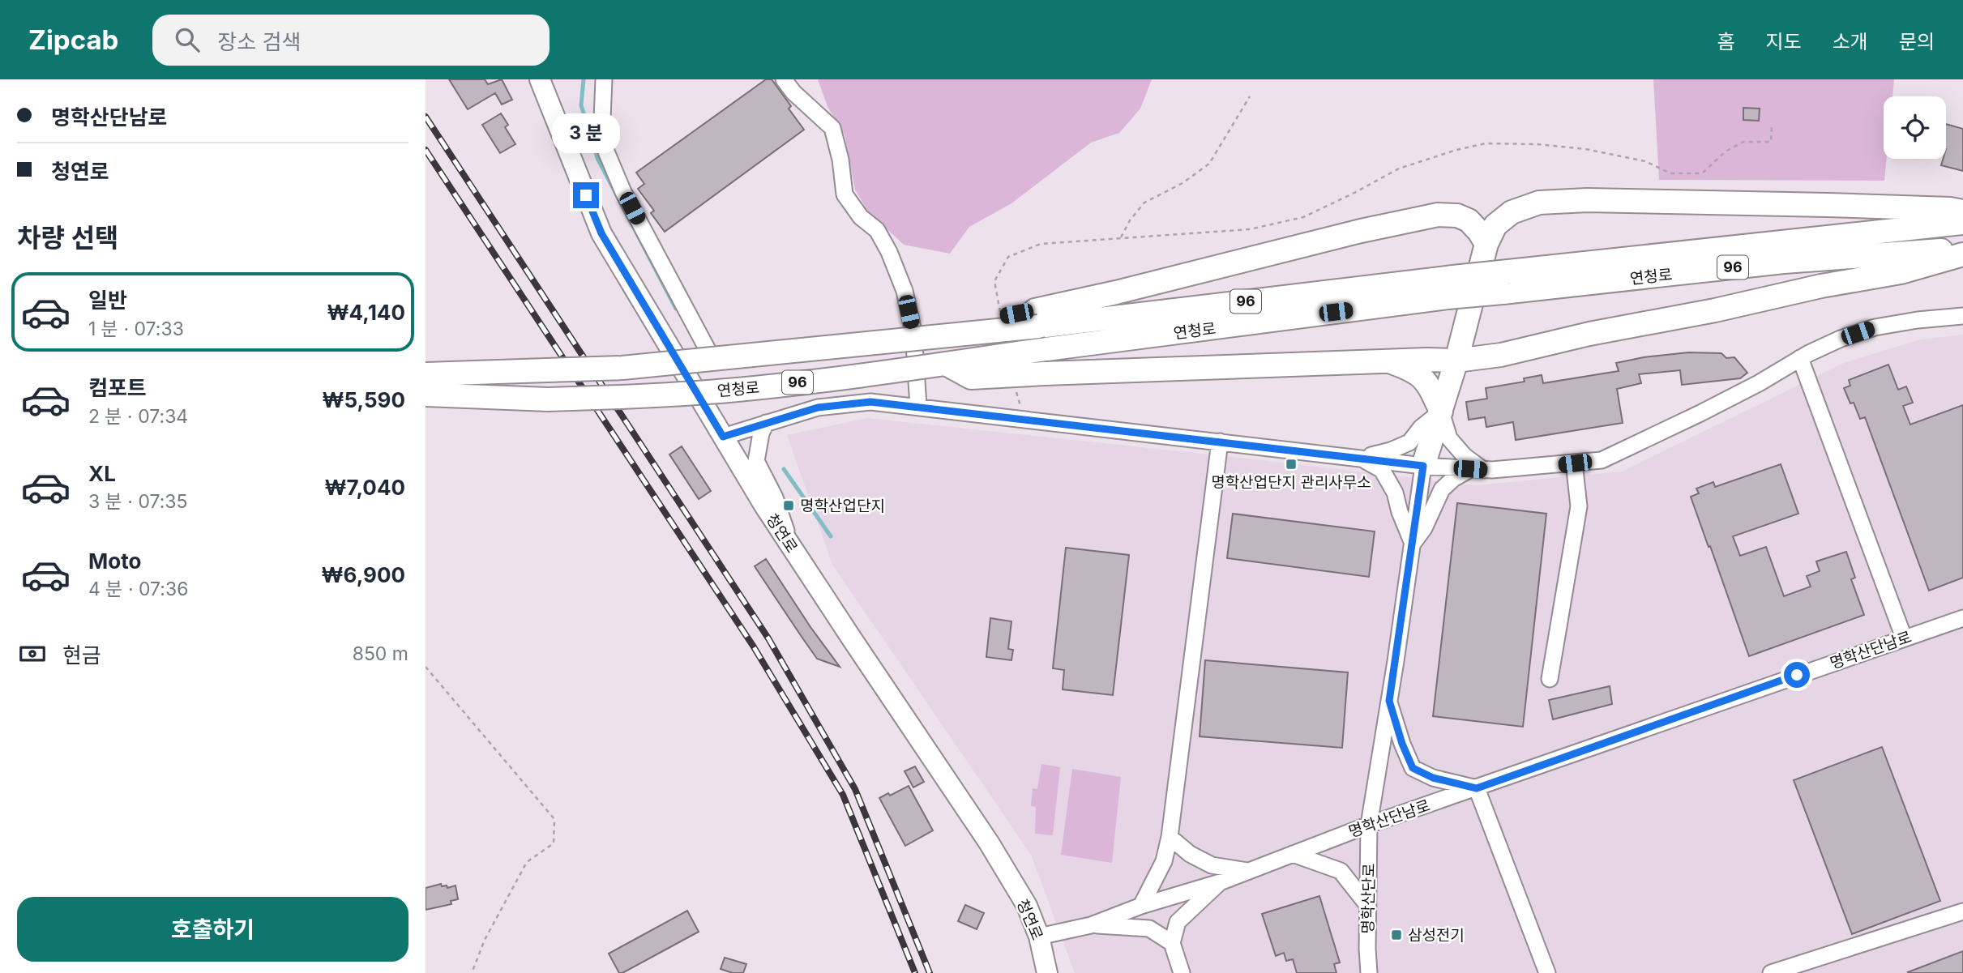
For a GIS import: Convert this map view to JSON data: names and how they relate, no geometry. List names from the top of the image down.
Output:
{
  "streets": {
    "highway": ["96", "연청로"],
    "main road": ["청연로"],
    "street": ["명학산단남로", "명학산단로"]
  },
  "crossings": [
    ["청연로", "명학산단남로"],
    ["명학산단남로", "명학산단로"]
  ],
  "places": {
    "transit": ["명학산업단지 관리사무소", "명학산업단지", "삼성전기"]
  },
  "page": {
    "header": "Zipcab",
    "search": "장소 검색",
    "nav": [
      "홈",
      "지도",
      "소개",
      "문의"
    ],
    "banner": ["명학산단남로", "청연로"],
    "bubble": "3 분",
    "heading": "차량 선택",
    "list": [
      {
        "name": "일반",
        "note": "1 분 · 07:33",
        "value": "₩4,140"
      },
      {
        "name": "컴포트",
        "note": "2 분 · 07:34",
        "value": "₩5,590"
      },
      {
        "name": "XL",
        "note": "3 분 · 07:35",
        "value": "₩7,040"
      },
      {
        "name": "Moto",
        "note": "4 분 · 07:36",
        "value": "₩6,900"
      }
    ],
    "pay": ["현금", "850 m"],
    "buttons": "호출하기"
  }
}
